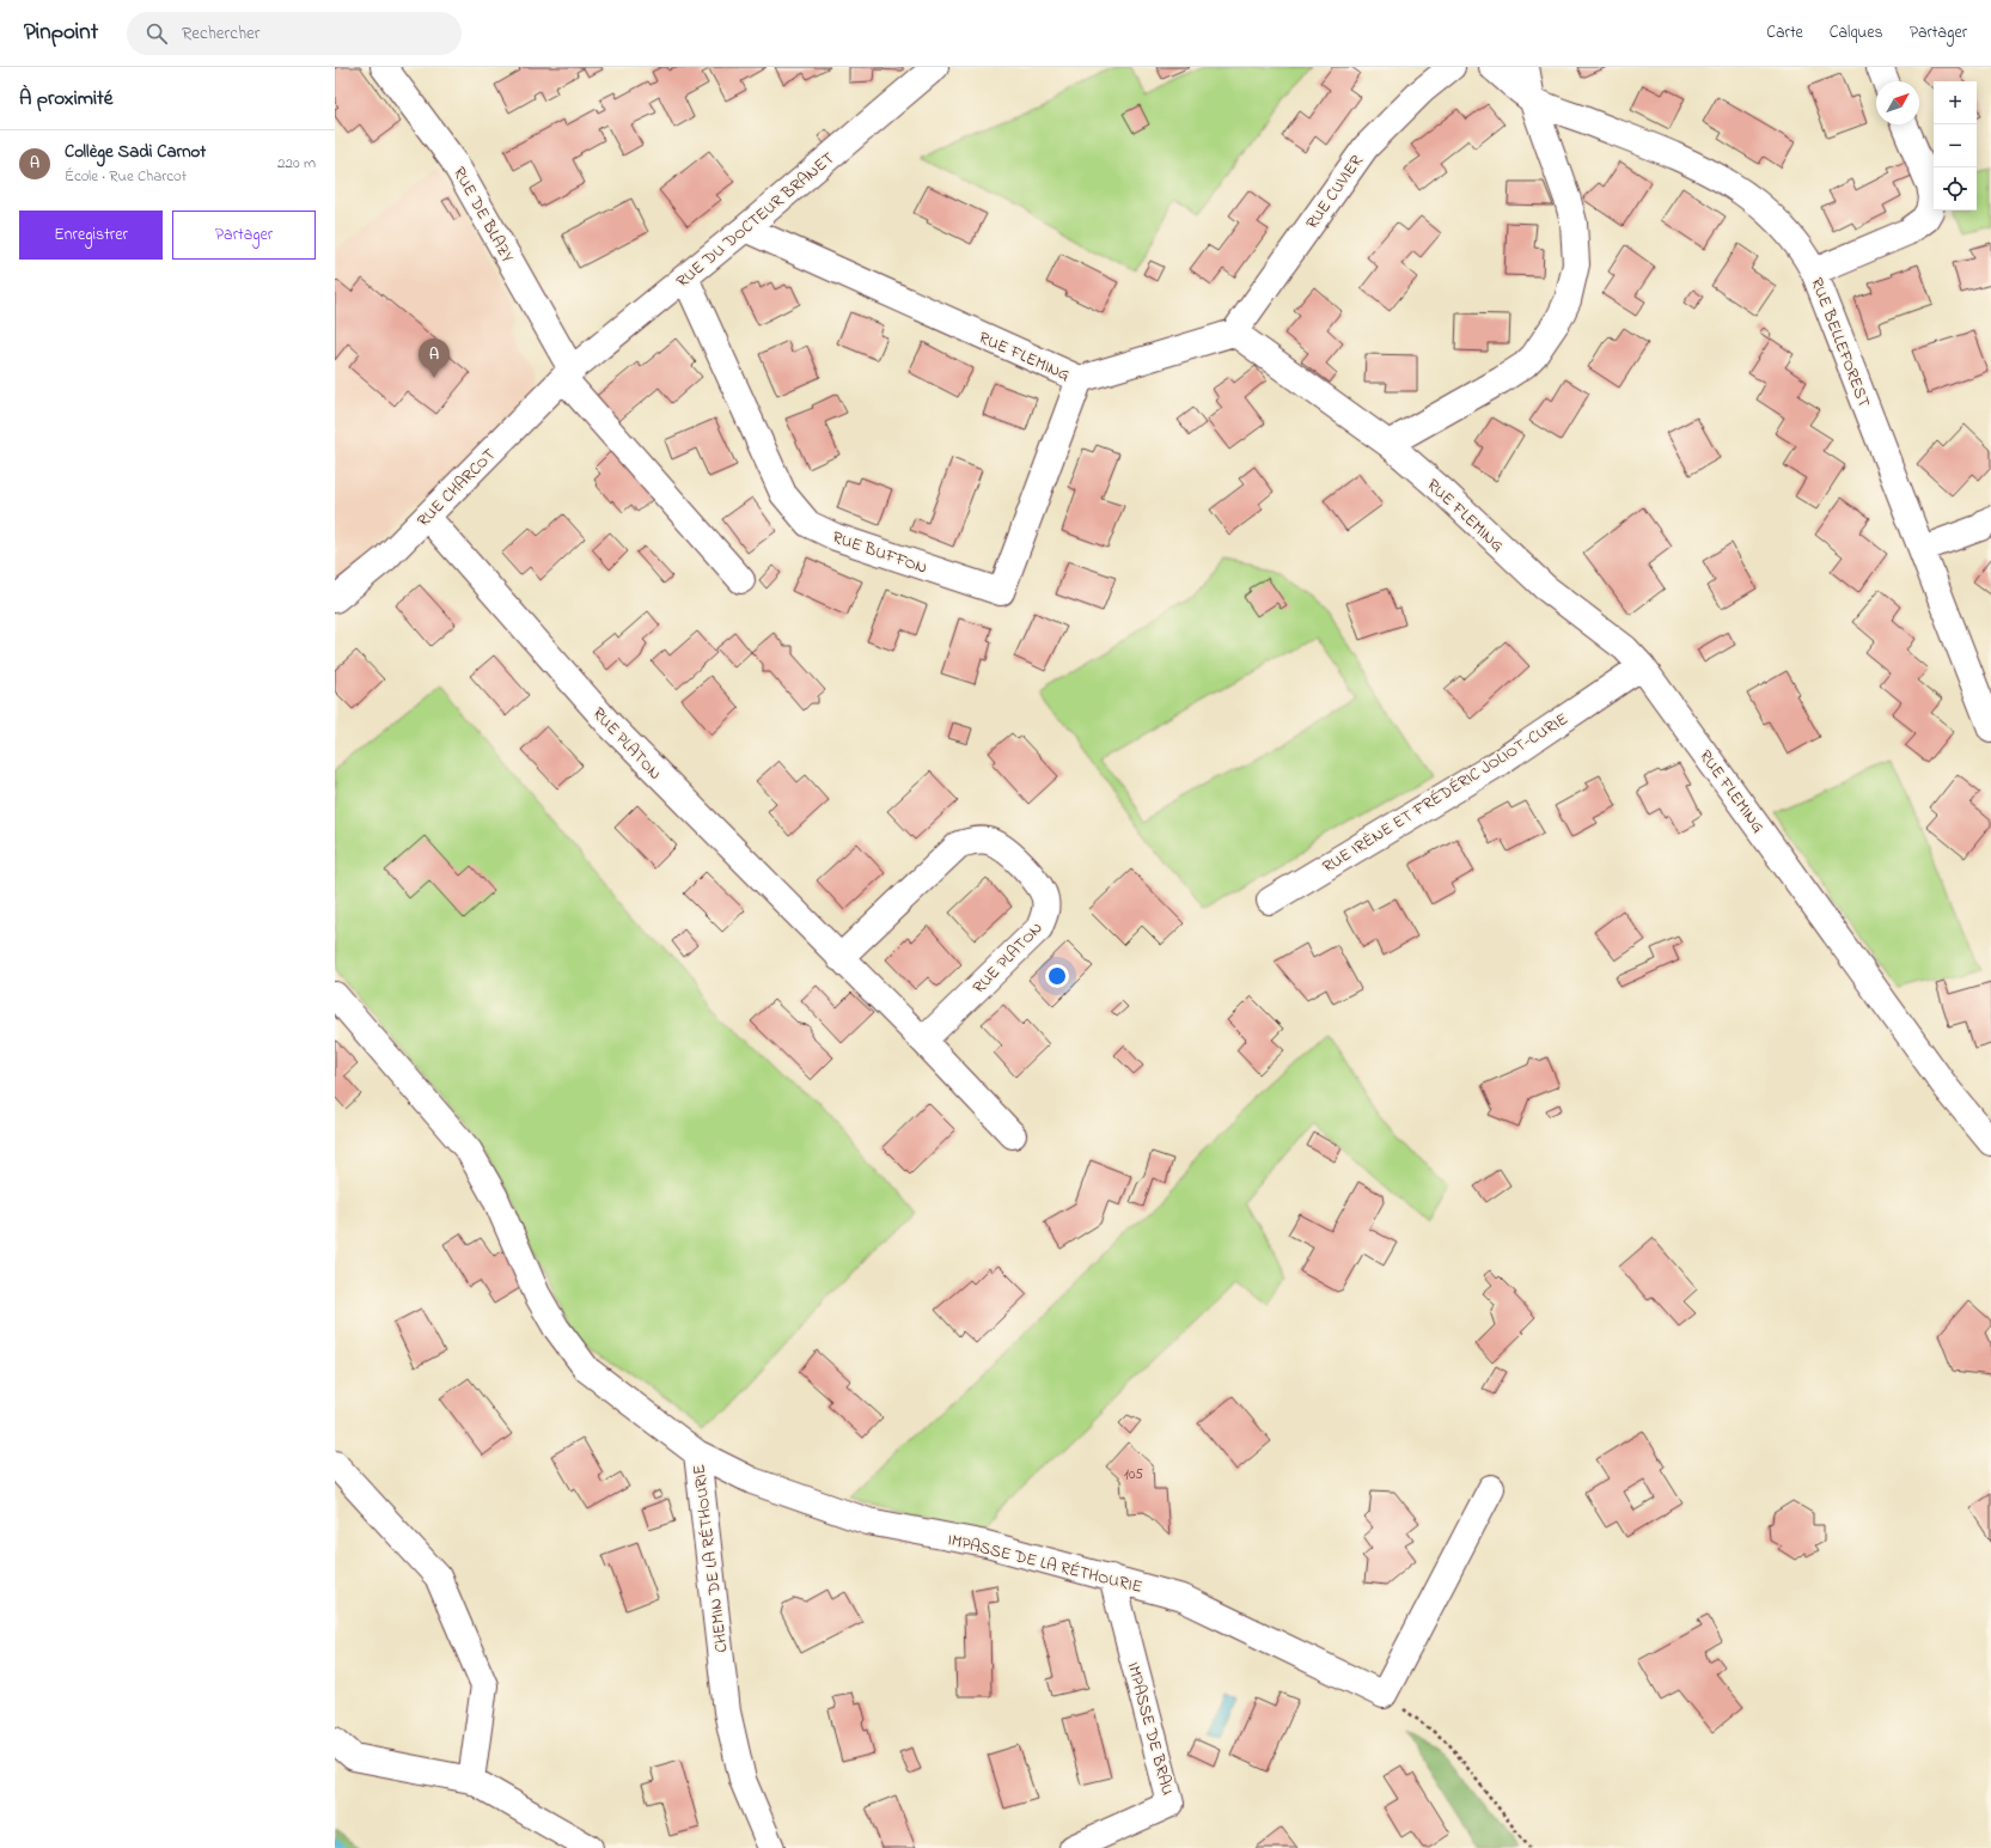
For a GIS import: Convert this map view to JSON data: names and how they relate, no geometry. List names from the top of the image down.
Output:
{
  "streets": {
    "street": [
      "RUE CUVIER",
      "RUE DE BLAZY",
      "RUE DU DOCTEUR BRANET",
      "RUE BELLEFOREST",
      "RUE FLEMING",
      "RUE CHARCOT",
      "RUE BUFFON",
      "RUE PLATON",
      "RUE IRÈNE ET FRÉDÉRIC JOLIOT-CURIE",
      "CHEMIN DE LA RÉTHOURIE",
      "IMPASSE DE LA RÉTHOURIE",
      "IMPASSE DE BRAU"
    ]
  },
  "crossings": [
    ["RUE CUVIER", "RUE FLEMING"],
    ["RUE DE BLAZY", "RUE DU DOCTEUR BRANET"],
    ["RUE DE BLAZY", "RUE CHARCOT"],
    ["RUE DU DOCTEUR BRANET", "RUE FLEMING"],
    ["RUE DU DOCTEUR BRANET", "RUE CHARCOT"],
    ["RUE DU DOCTEUR BRANET", "RUE BUFFON"],
    ["RUE FLEMING", "RUE BUFFON"],
    ["RUE FLEMING", "RUE IRÈNE ET FRÉDÉRIC JOLIOT-CURIE"],
    ["RUE CHARCOT", "RUE PLATON"],
    ["CHEMIN DE LA RÉTHOURIE", "IMPASSE DE LA RÉTHOURIE"],
    ["IMPASSE DE LA RÉTHOURIE", "IMPASSE DE BRAU"]
  ],
  "house_numbers": ["105"],
  "north": "top right",
  "page": {
    "header": "Pinpoint",
    "search": "Rechercher",
    "nav": ["Carte", "Calques", "Partager"],
    "heading": "À proximité",
    "map_buttons": ["+", "−"],
    "list": [
      {
        "mark": "A",
        "name": "Collège Sadi Carnot",
        "note": "École · Rue Charcot",
        "value": "220 m"
      }
    ],
    "buttons": ["Enregistrer", "Partager"],
    "pins": "A"
  }
}
